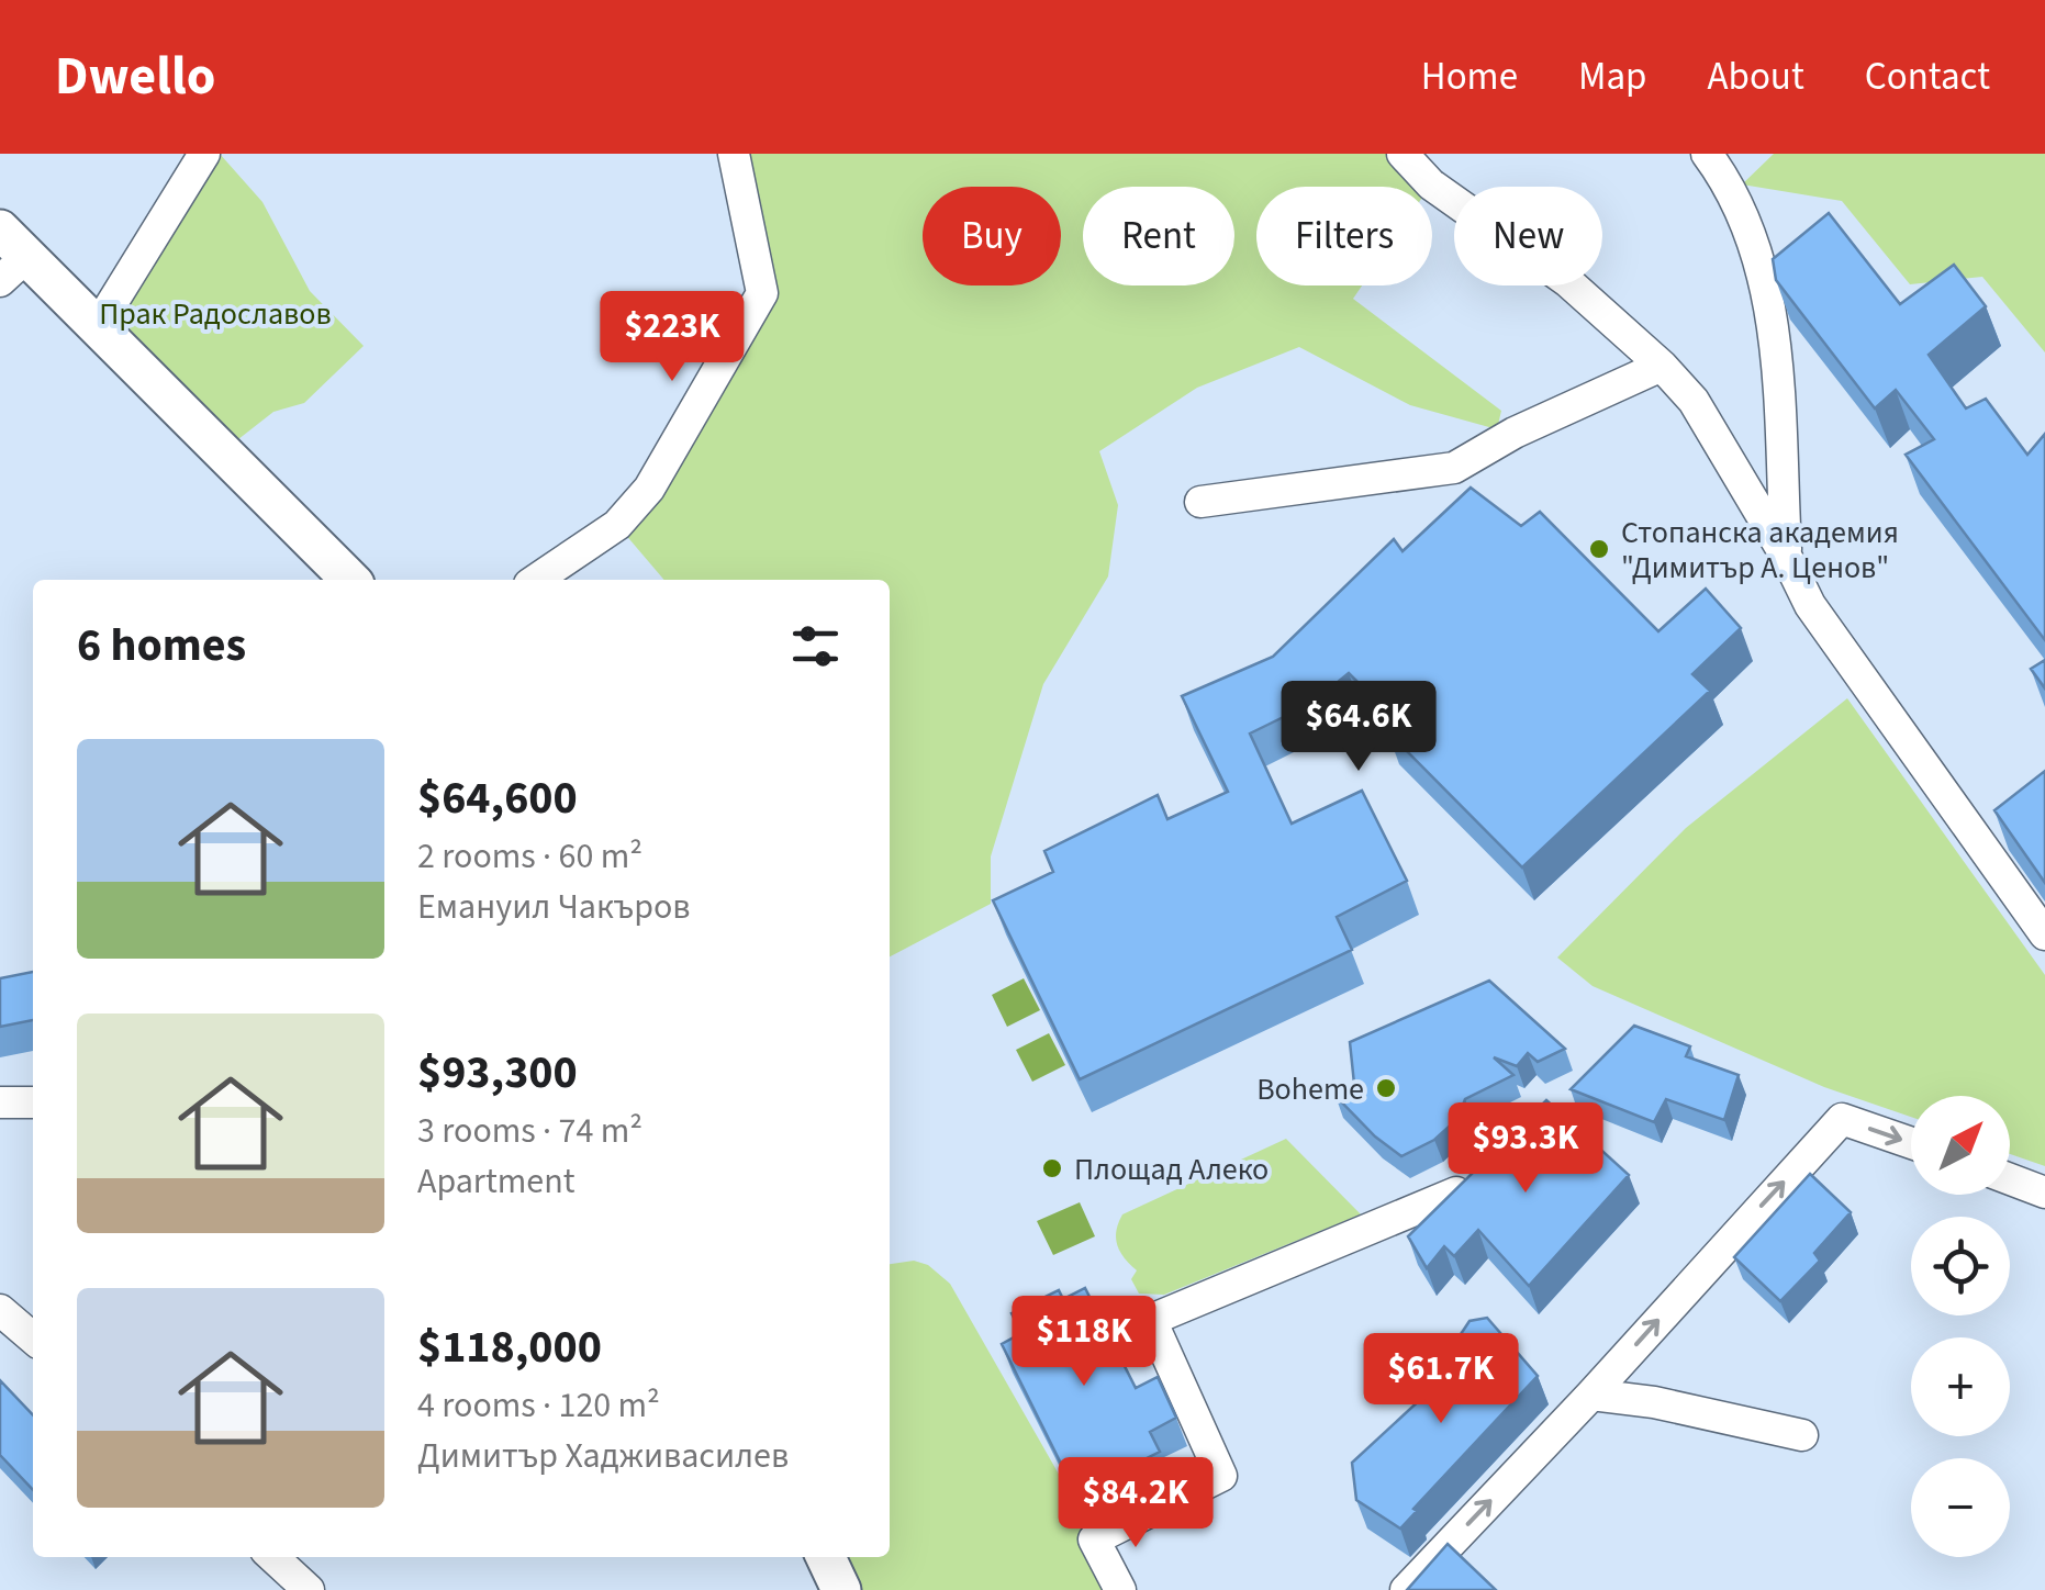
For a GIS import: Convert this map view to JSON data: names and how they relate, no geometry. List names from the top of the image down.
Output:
{
  "parks": ["Прак Радославов"],
  "places": ["Стопанска академия \"Димитър А. Ценов\"", "Boheme", "Площад Алеко"],
  "north": "top right",
  "page": {
    "header": "Dwello",
    "nav": [
      "Home",
      "Map",
      "About",
      "Contact"
    ],
    "chip": [
      "Buy",
      "Rent",
      "Filters",
      "New"
    ],
    "price": [
      "$223K",
      "$64.6K",
      "$93.3K",
      "$118K",
      "$61.7K",
      "$84.2K"
    ],
    "heading": "6 homes",
    "list": [
      {
        "name": "$64,600",
        "note": "2 rooms · 60 m² · Емануил Чакъров"
      },
      {
        "name": "$93,300",
        "note": "3 rooms · 74 m² · Apartment"
      },
      {
        "name": "$118,000",
        "note": "4 rooms · 120 m² · Димитър Хадживасилев"
      }
    ],
    "map_buttons": ["+", "−"]
  }
}
